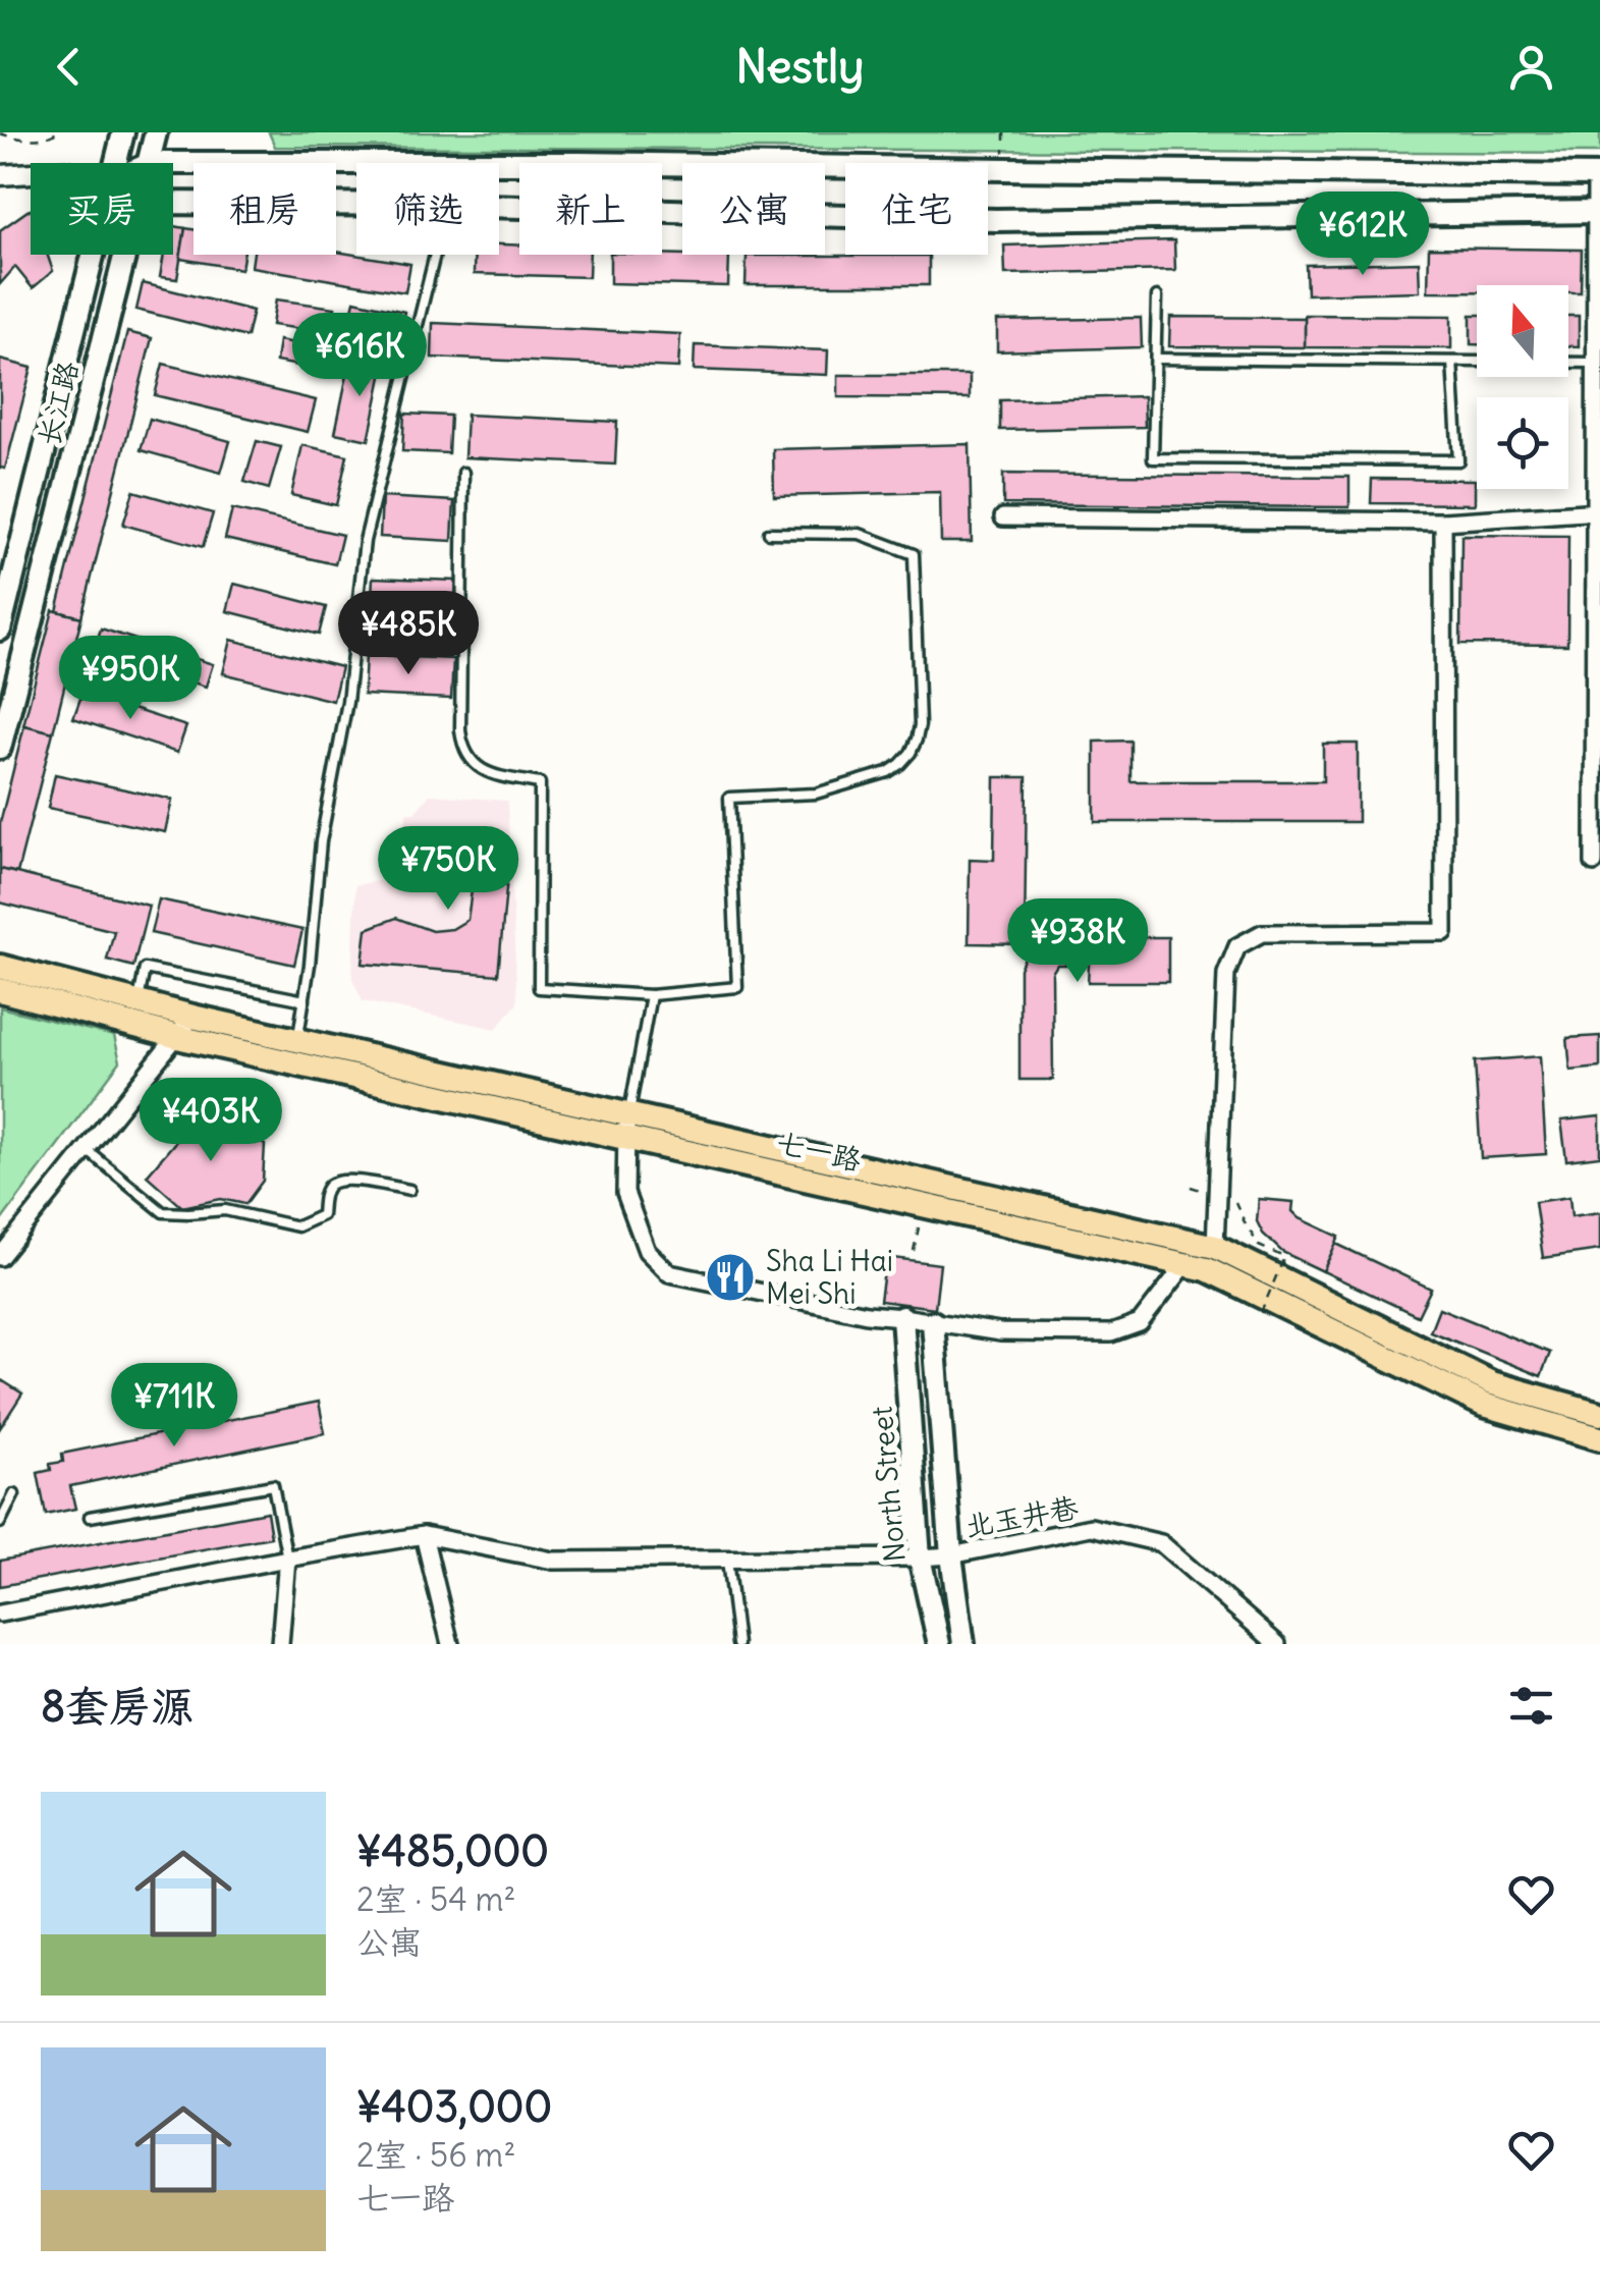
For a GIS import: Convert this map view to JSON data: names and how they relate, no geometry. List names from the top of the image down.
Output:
{
  "streets": {
    "main road": ["长江路", "七一路", "North Street"],
    "street": ["北玉井巷"]
  },
  "crossings": [
    ["North Street", "北玉井巷"]
  ],
  "places": {
    "restaurant": ["Sha Li Hai Mei Shi"]
  },
  "north": "top",
  "page": {
    "header": "Nestly",
    "chip": [
      "买房",
      "租房",
      "筛选",
      "新上",
      "公寓",
      "住宅"
    ],
    "price": [
      "¥612K",
      "¥616K",
      "¥485K",
      "¥950K",
      "¥750K",
      "¥938K",
      "¥403K",
      "¥711K"
    ],
    "heading": "8套房源",
    "list": [
      {
        "name": "¥485,000",
        "note": "2室 · 54 m² · 公寓"
      },
      {
        "name": "¥403,000",
        "note": "2室 · 56 m² · 七一路"
      }
    ]
  }
}
